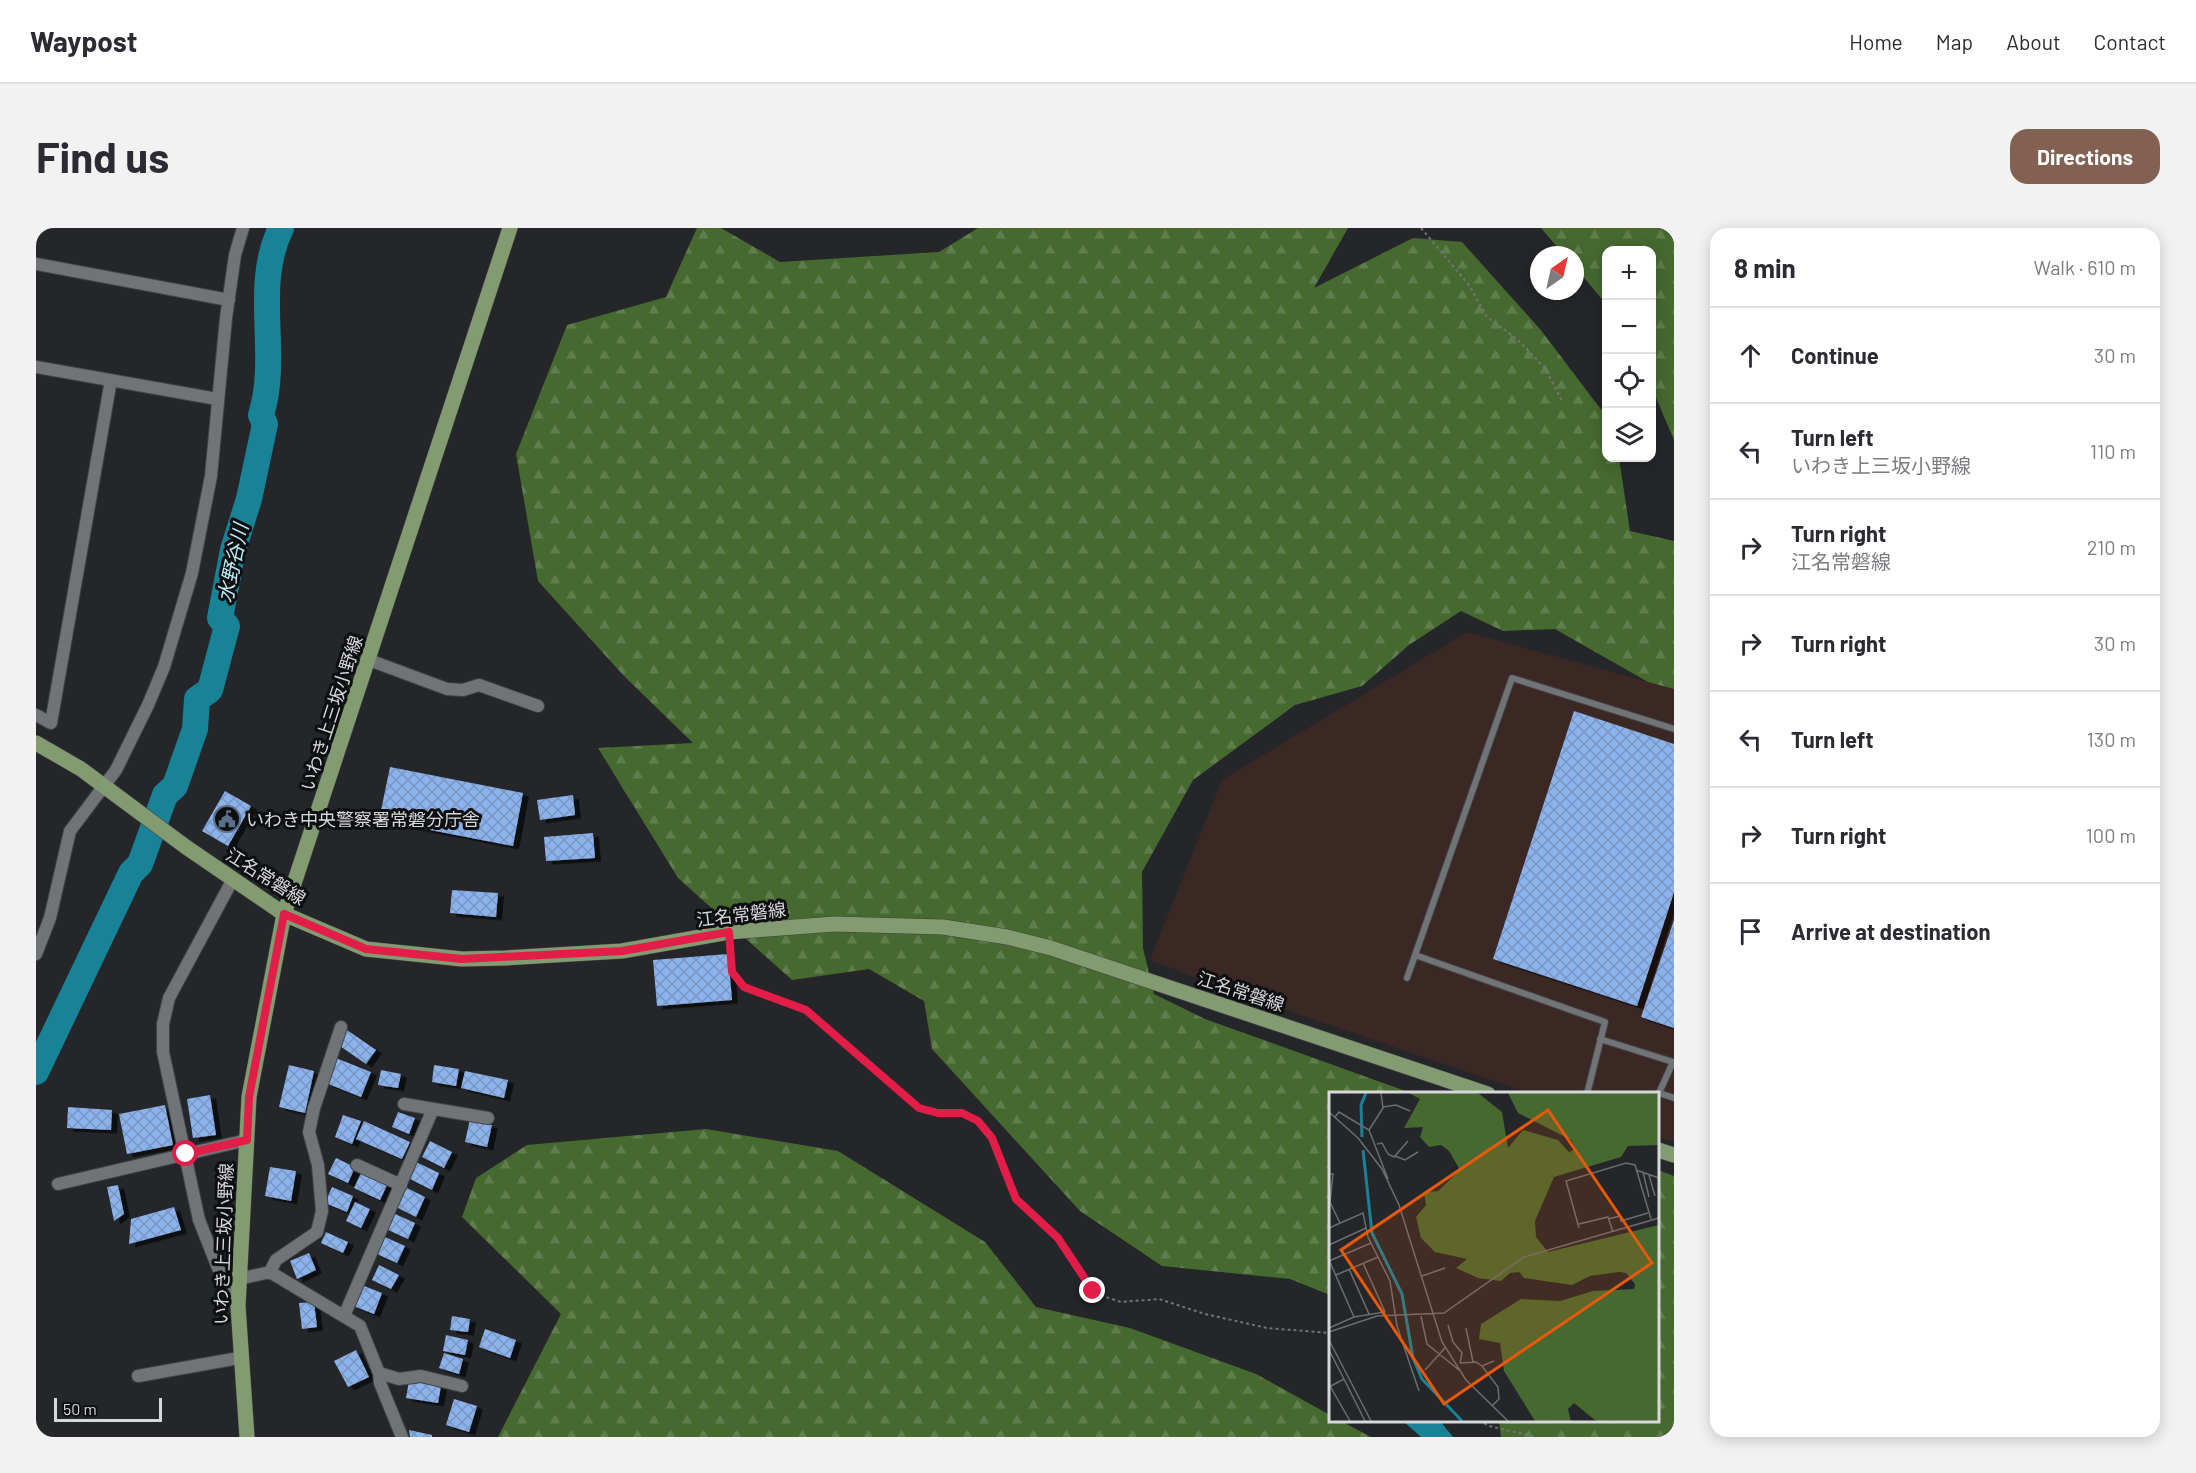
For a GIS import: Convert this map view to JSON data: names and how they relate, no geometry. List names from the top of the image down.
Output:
{
  "streets": {
    "main road": ["いわき上三坂小野線", "江名常磐線"]
  },
  "crossings": [
    ["いわき上三坂小野線", "江名常磐線"]
  ],
  "water": ["水野谷川"],
  "places": {
    "public building": ["いわき中央警察署常磐分庁舎"]
  },
  "scale_bar": "50 m",
  "north": "top right",
  "page": {
    "header": "Waypost",
    "nav": [
      "Home",
      "Map",
      "About",
      "Contact"
    ],
    "buttons": "Directions",
    "title": "Find us",
    "heading": ["8 min", "Walk · 610 m"],
    "map_buttons": ["+", "−"],
    "list": [
      ["Continue", "30 m"],
      ["Turn left", "いわき上三坂小野線", "110 m"],
      ["Turn right", "江名常磐線", "210 m"],
      ["Turn right", "30 m"],
      ["Turn left", "130 m"],
      ["Turn right", "100 m"],
      "Arrive at destination"
    ],
    "scale": "50 m"
  }
}
